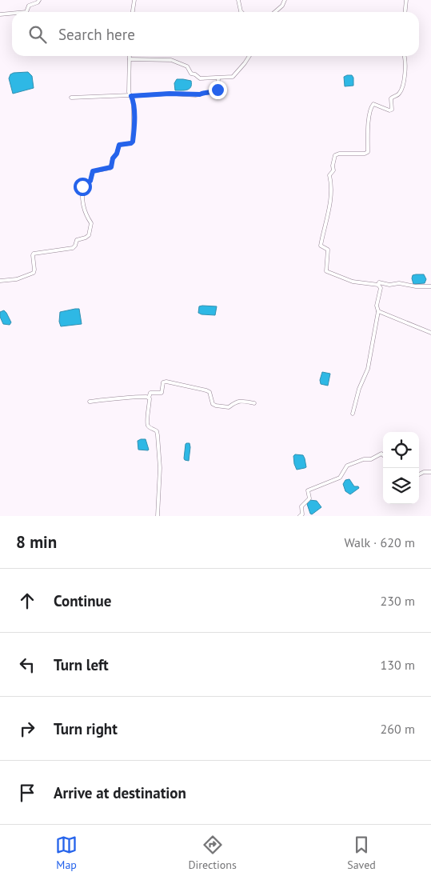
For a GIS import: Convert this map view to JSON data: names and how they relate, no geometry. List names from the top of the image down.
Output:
{
  "page": {
    "search": "Search here",
    "heading": ["8 min", "Walk · 620 m"],
    "list": [
      ["Continue", "230 m"],
      ["Turn left", "130 m"],
      ["Turn right", "260 m"],
      "Arrive at destination"
    ],
    "nav": ["Map", "Directions", "Saved"]
  }
}
